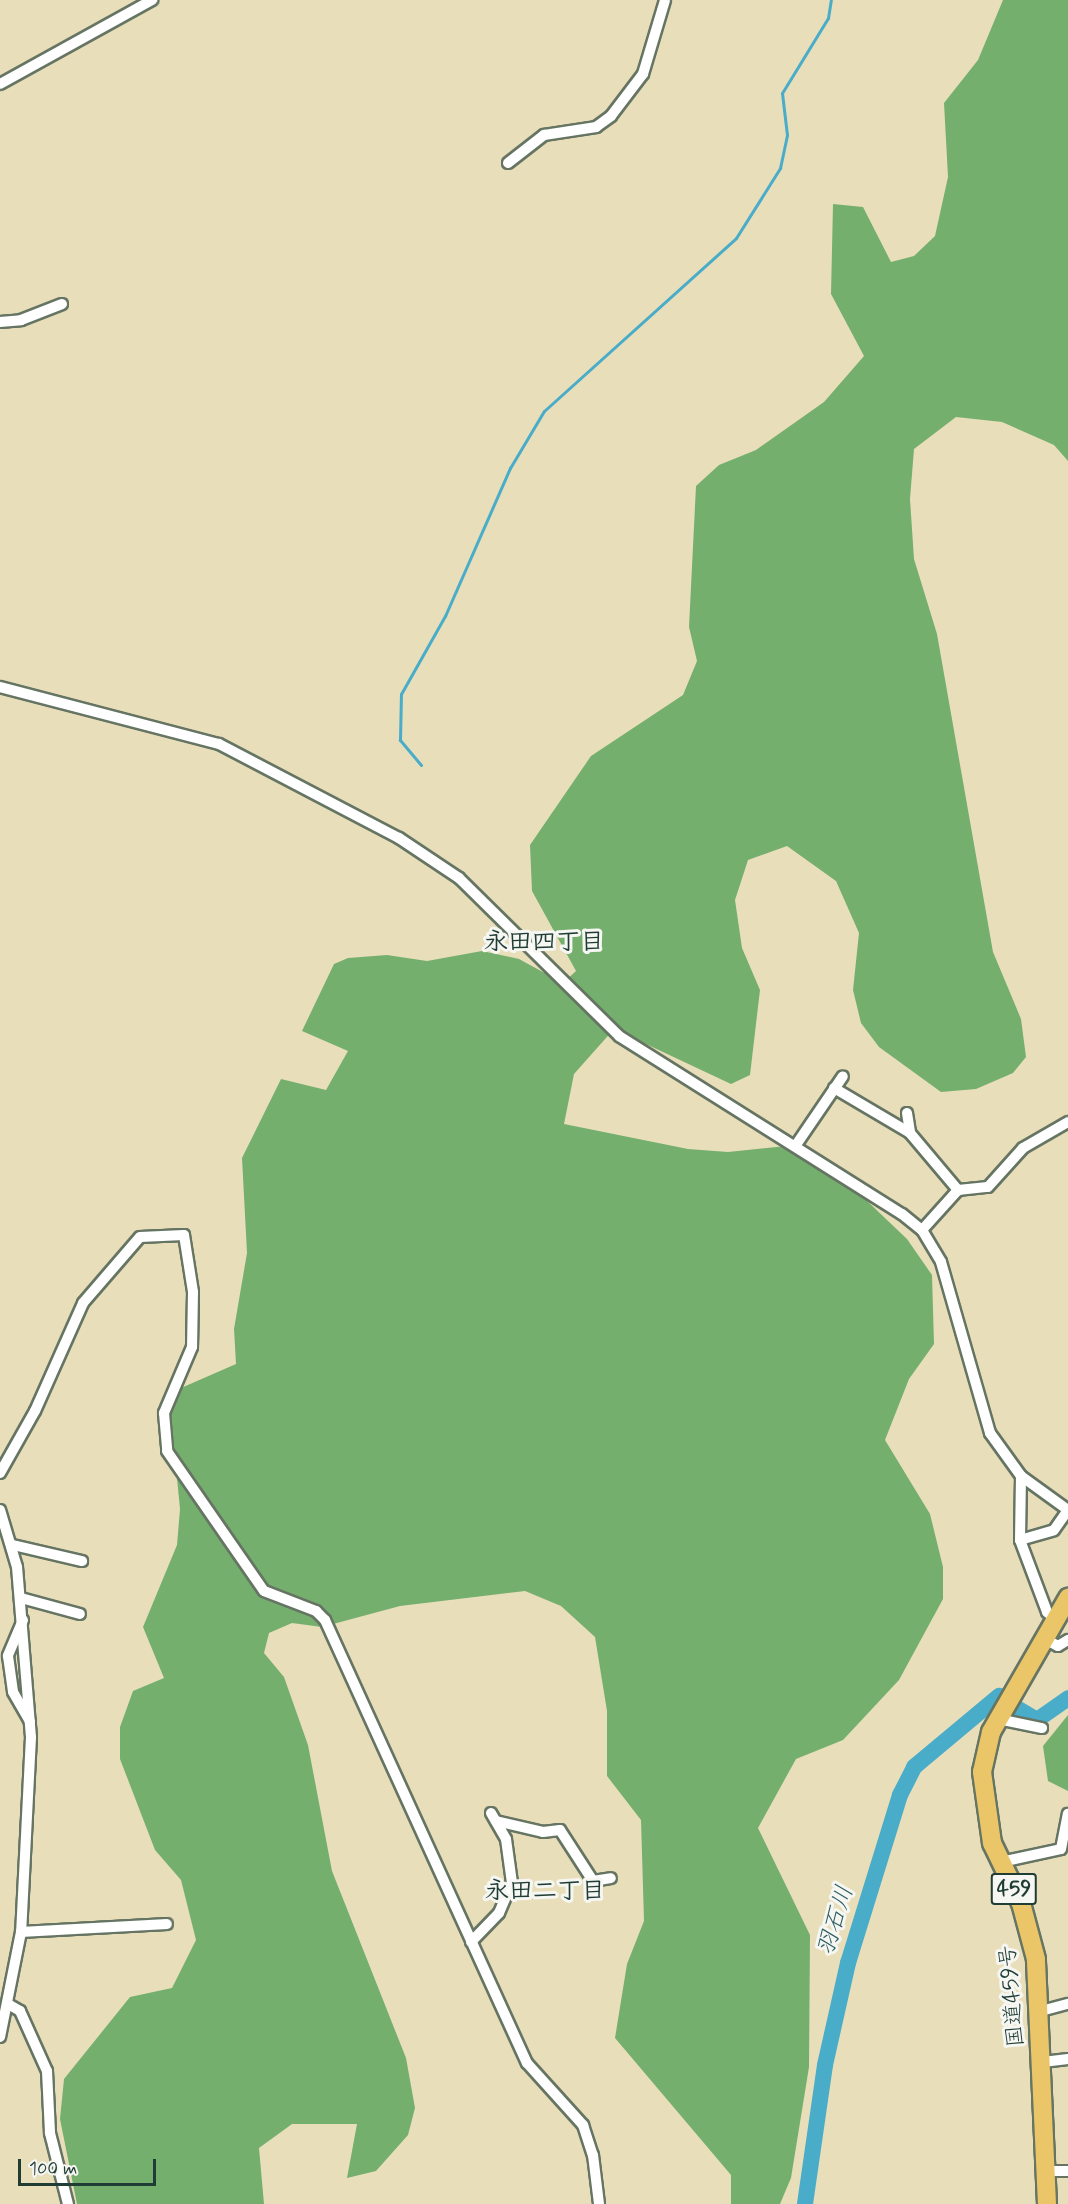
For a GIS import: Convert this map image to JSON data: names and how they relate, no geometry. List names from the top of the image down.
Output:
{
  "streets": {
    "highway": ["459", "国道459号"]
  },
  "districts": ["永田四丁目", "永田二丁目"],
  "water": ["羽石川"],
  "scale_bar": "100 m"
}
